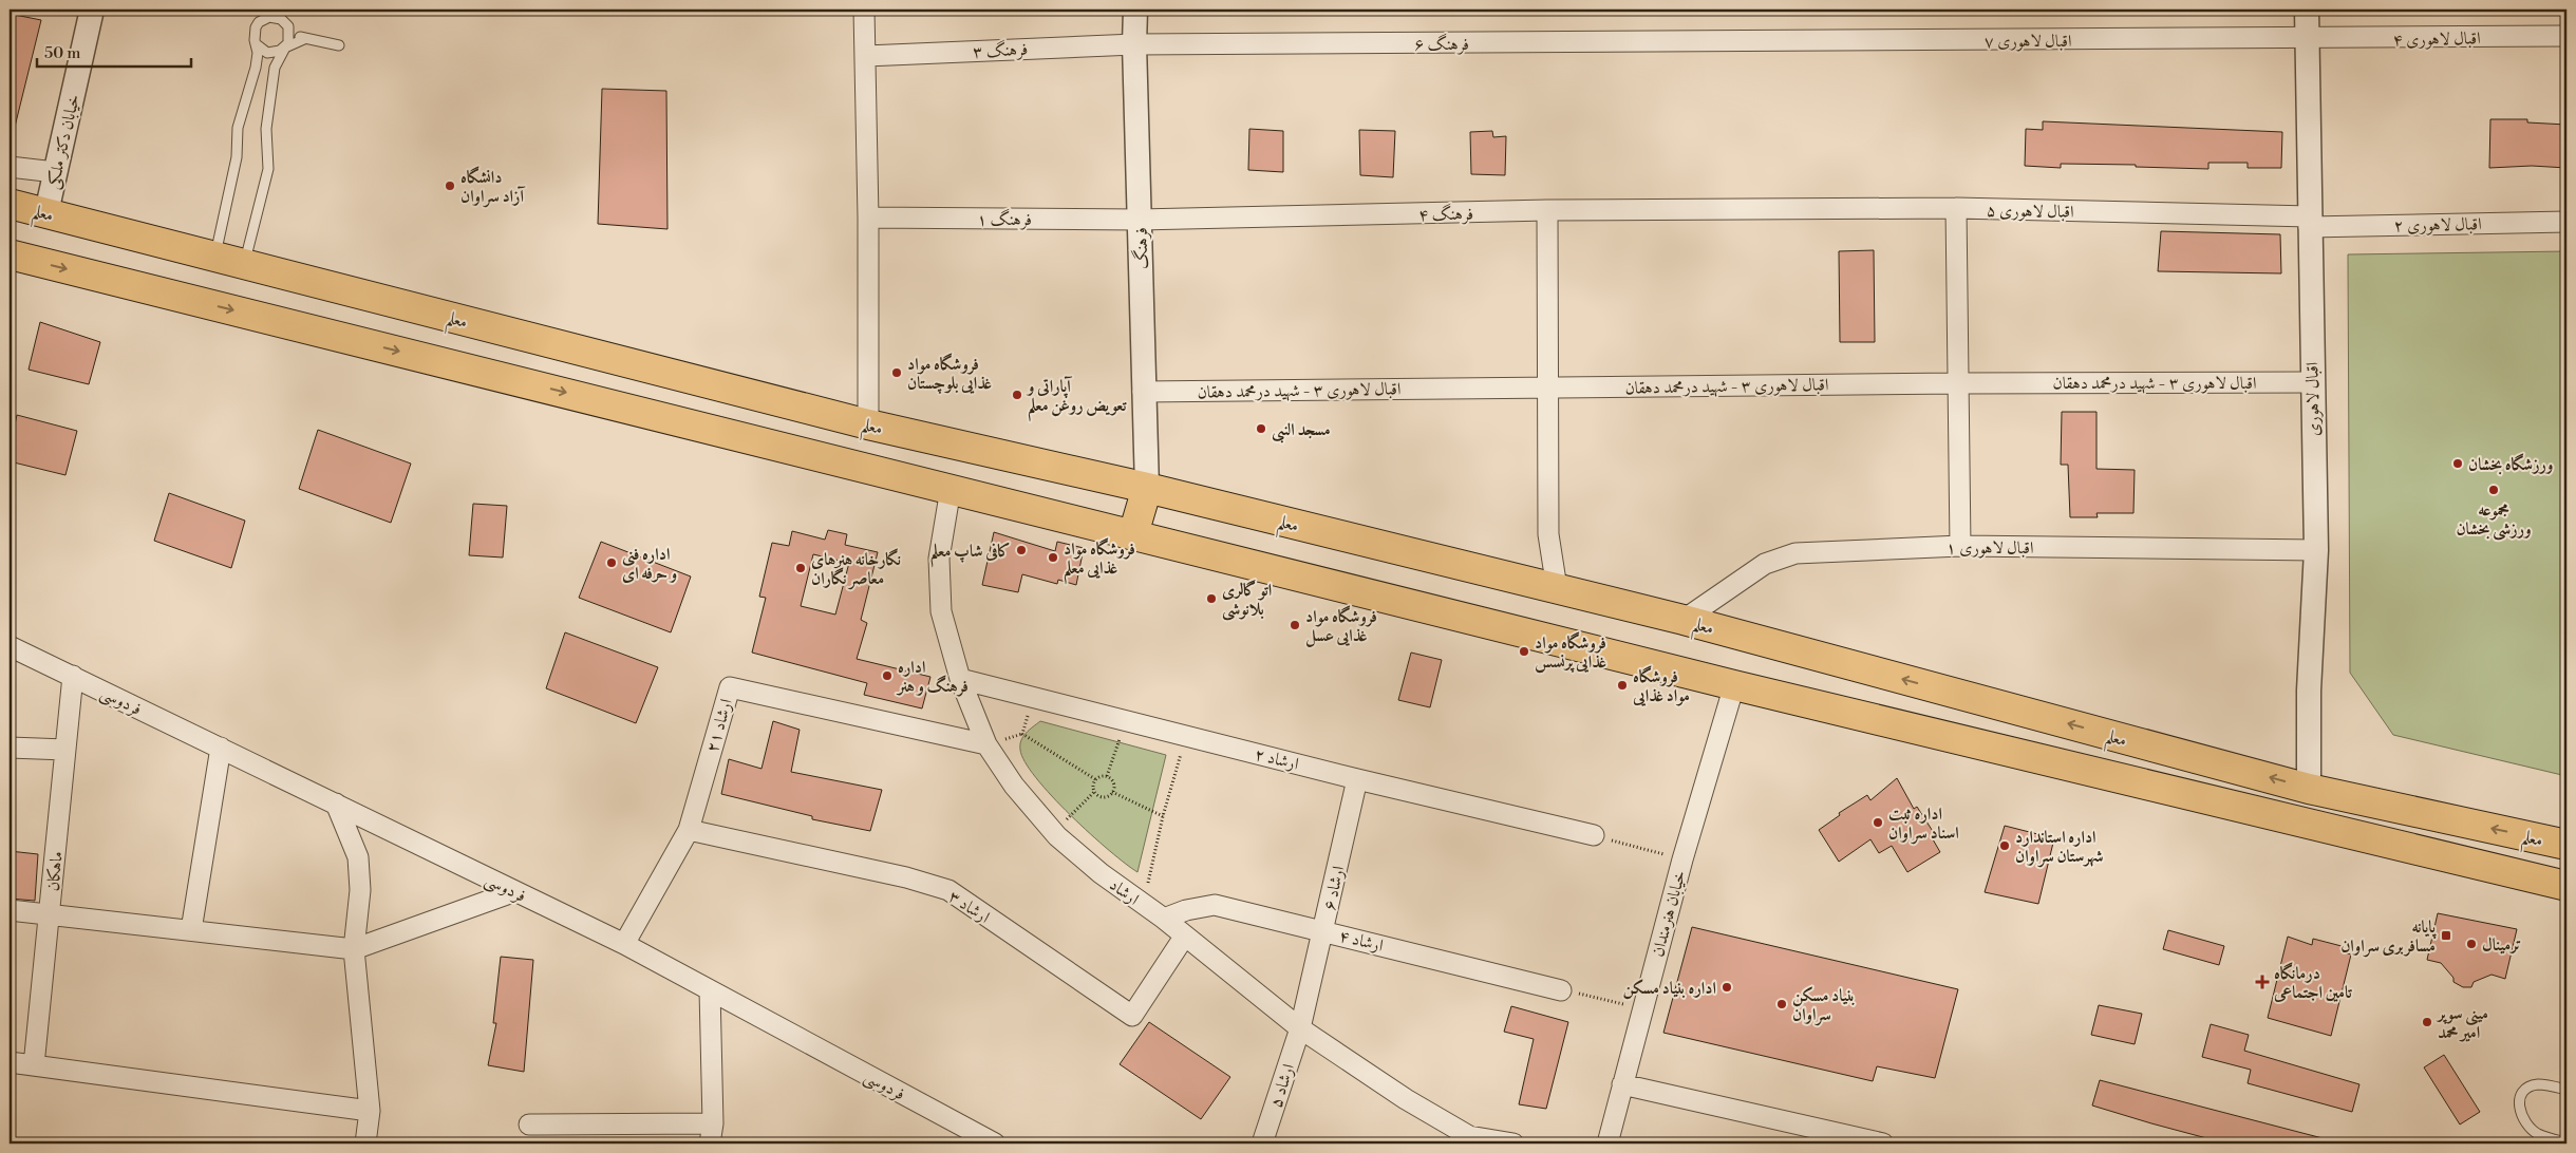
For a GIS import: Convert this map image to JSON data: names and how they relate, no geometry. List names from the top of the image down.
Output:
{
  "streets": {
    "main road": ["معلم"],
    "street": [
      "اقبال لاهوری ۴",
      "اقبال لاهوری ۷",
      "فرهنگ ۶",
      "فرهنگ ۳",
      "خیابان دکتر ملکی",
      "اقبال لاهوری ۵",
      "فرهنگ ۴",
      "فرهنگ ۱",
      "اقبال لاهوری ۲",
      "فرهنگ",
      "اقبال لاهوری ۳ - شهید درمحمد دهقان",
      "اقبال لاهوری",
      "اقبال لاهوری ۱",
      "فردوسی",
      "ارشاد ۲۱",
      "ارشاد ۲",
      "ماهکان",
      "ارشاد ۶",
      "ارشاد",
      "ارشاد ۳",
      "خیابان هنرمندان",
      "ارشاد ۴",
      "ارشاد ۵"
    ]
  },
  "crossings": [
    ["اقبال لاهوری ۴", "اقبال لاهوری ۷"],
    ["اقبال لاهوری ۴", "اقبال لاهوری"],
    ["اقبال لاهوری ۷", "فرهنگ ۶"],
    ["اقبال لاهوری ۷", "اقبال لاهوری"],
    ["فرهنگ ۶", "فرهنگ ۳"],
    ["فرهنگ ۶", "فرهنگ"],
    ["فرهنگ ۳", "فرهنگ"],
    ["خیابان دکتر ملکی", "معلم"],
    ["اقبال لاهوری ۵", "فرهنگ ۴"],
    ["اقبال لاهوری ۵", "اقبال لاهوری ۲"],
    ["اقبال لاهوری ۵", "اقبال لاهوری"],
    ["معلم", "فرهنگ"],
    ["معلم", "اقبال لاهوری"],
    ["معلم", "اقبال لاهوری ۱"],
    ["فرهنگ ۴", "فرهنگ ۱"],
    ["فرهنگ ۴", "فرهنگ"],
    ["فرهنگ ۱", "فرهنگ"],
    ["اقبال لاهوری ۲", "اقبال لاهوری"],
    ["فرهنگ", "اقبال لاهوری ۳ - شهید درمحمد دهقان"],
    ["اقبال لاهوری ۳ - شهید درمحمد دهقان", "اقبال لاهوری"],
    ["اقبال لاهوری", "اقبال لاهوری ۱"],
    ["فردوسی", "ارشاد ۲۱"],
    ["فردوسی", "ماهکان"],
    ["ارشاد ۲۱", "ارشاد"],
    ["ارشاد ۲۱", "ارشاد ۳"],
    ["ارشاد ۲", "ارشاد ۶"],
    ["ارشاد ۲", "ارشاد"],
    ["ارشاد ۶", "ارشاد"],
    ["ارشاد ۶", "ارشاد ۴"],
    ["ارشاد ۶", "ارشاد ۵"],
    ["ارشاد", "ارشاد ۳"],
    ["ارشاد", "ارشاد ۴"],
    ["ارشاد", "ارشاد ۵"]
  ],
  "places": {
    "other": [
      "دانشگاه آزاد سراوان",
      "فروشگاه مواد غذایی بلوچستان",
      "آپاراتی و تعویض روغن معلم",
      "مسجد النبی",
      "ورزشگاه بخشان",
      "مجموعه ورزشی بخشان",
      "کافی شاپ معلم",
      "فروشگاه مواد غذایی معلم",
      "اداره فنی و حرفه ای",
      "نگارخانه هنرهای معاصر نگاران",
      "اتو گالری بلانوشی",
      "فروشگاه مواد غذایی عسل",
      "فروشگاه مواد غذایی پرنسس",
      "اداره فرهنگ و هنر",
      "فروشگاه مواد غذایی",
      "اداره ثبت اسناد سراوان",
      "اداره استاندارد شهرستان سراوان",
      "ترمینال",
      "اداره بنیاد مسکن",
      "بنیاد مسکن سراوان",
      "مینی سوپر امیر محمد"
    ],
    "transit": ["پایانه مسافربری سراوان"],
    "health": ["درمانگاه تامین اجتماعی"]
  },
  "scale_bar": "50 m"
}
